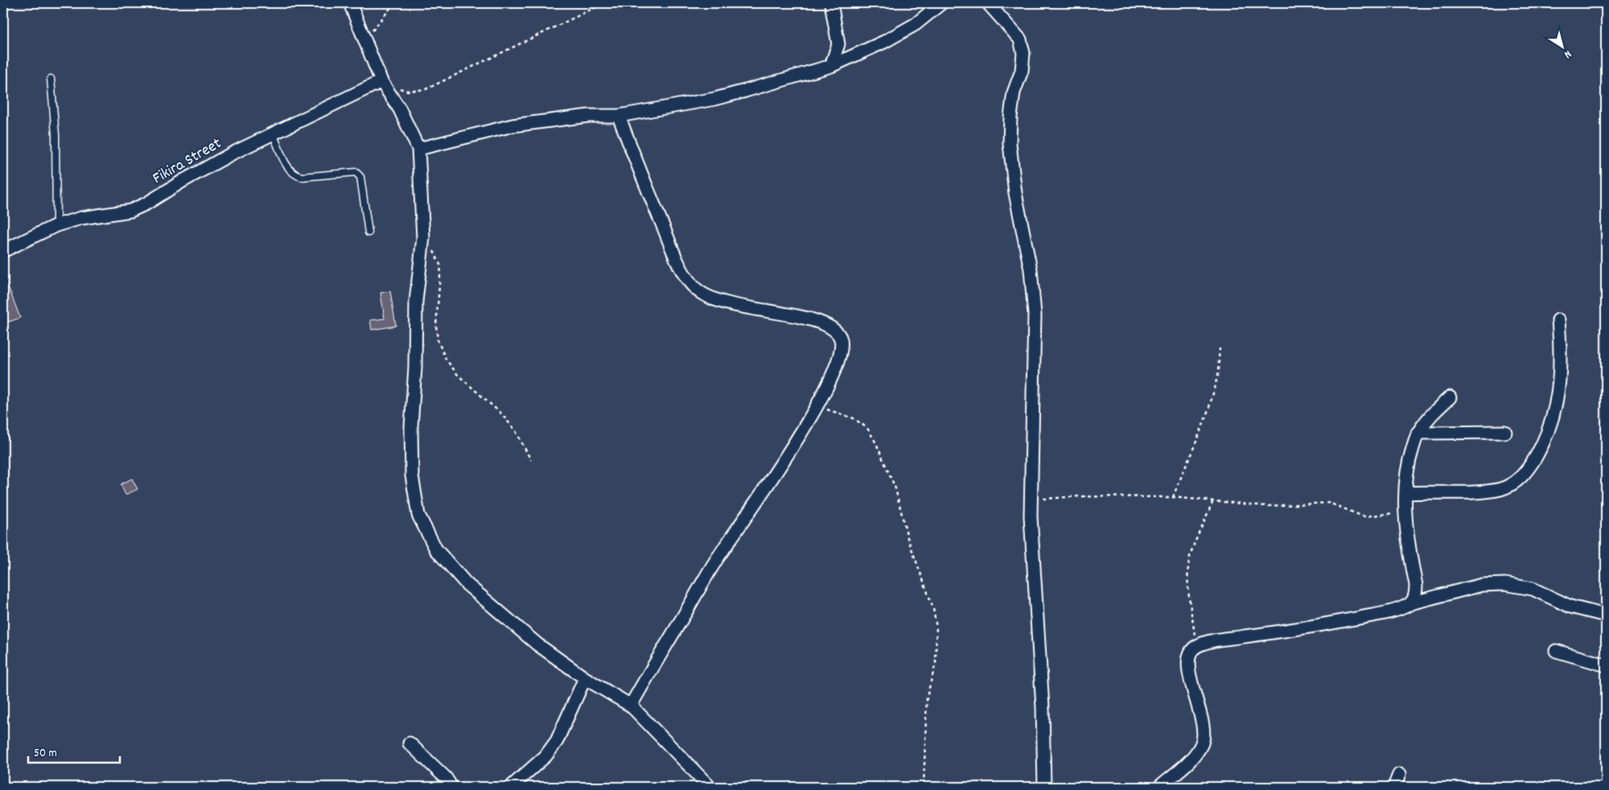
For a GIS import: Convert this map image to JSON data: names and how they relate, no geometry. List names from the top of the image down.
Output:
{
  "streets": {
    "street": ["Fikira Street"]
  },
  "scale_bar": "50 m",
  "north": "bottom right"
}
